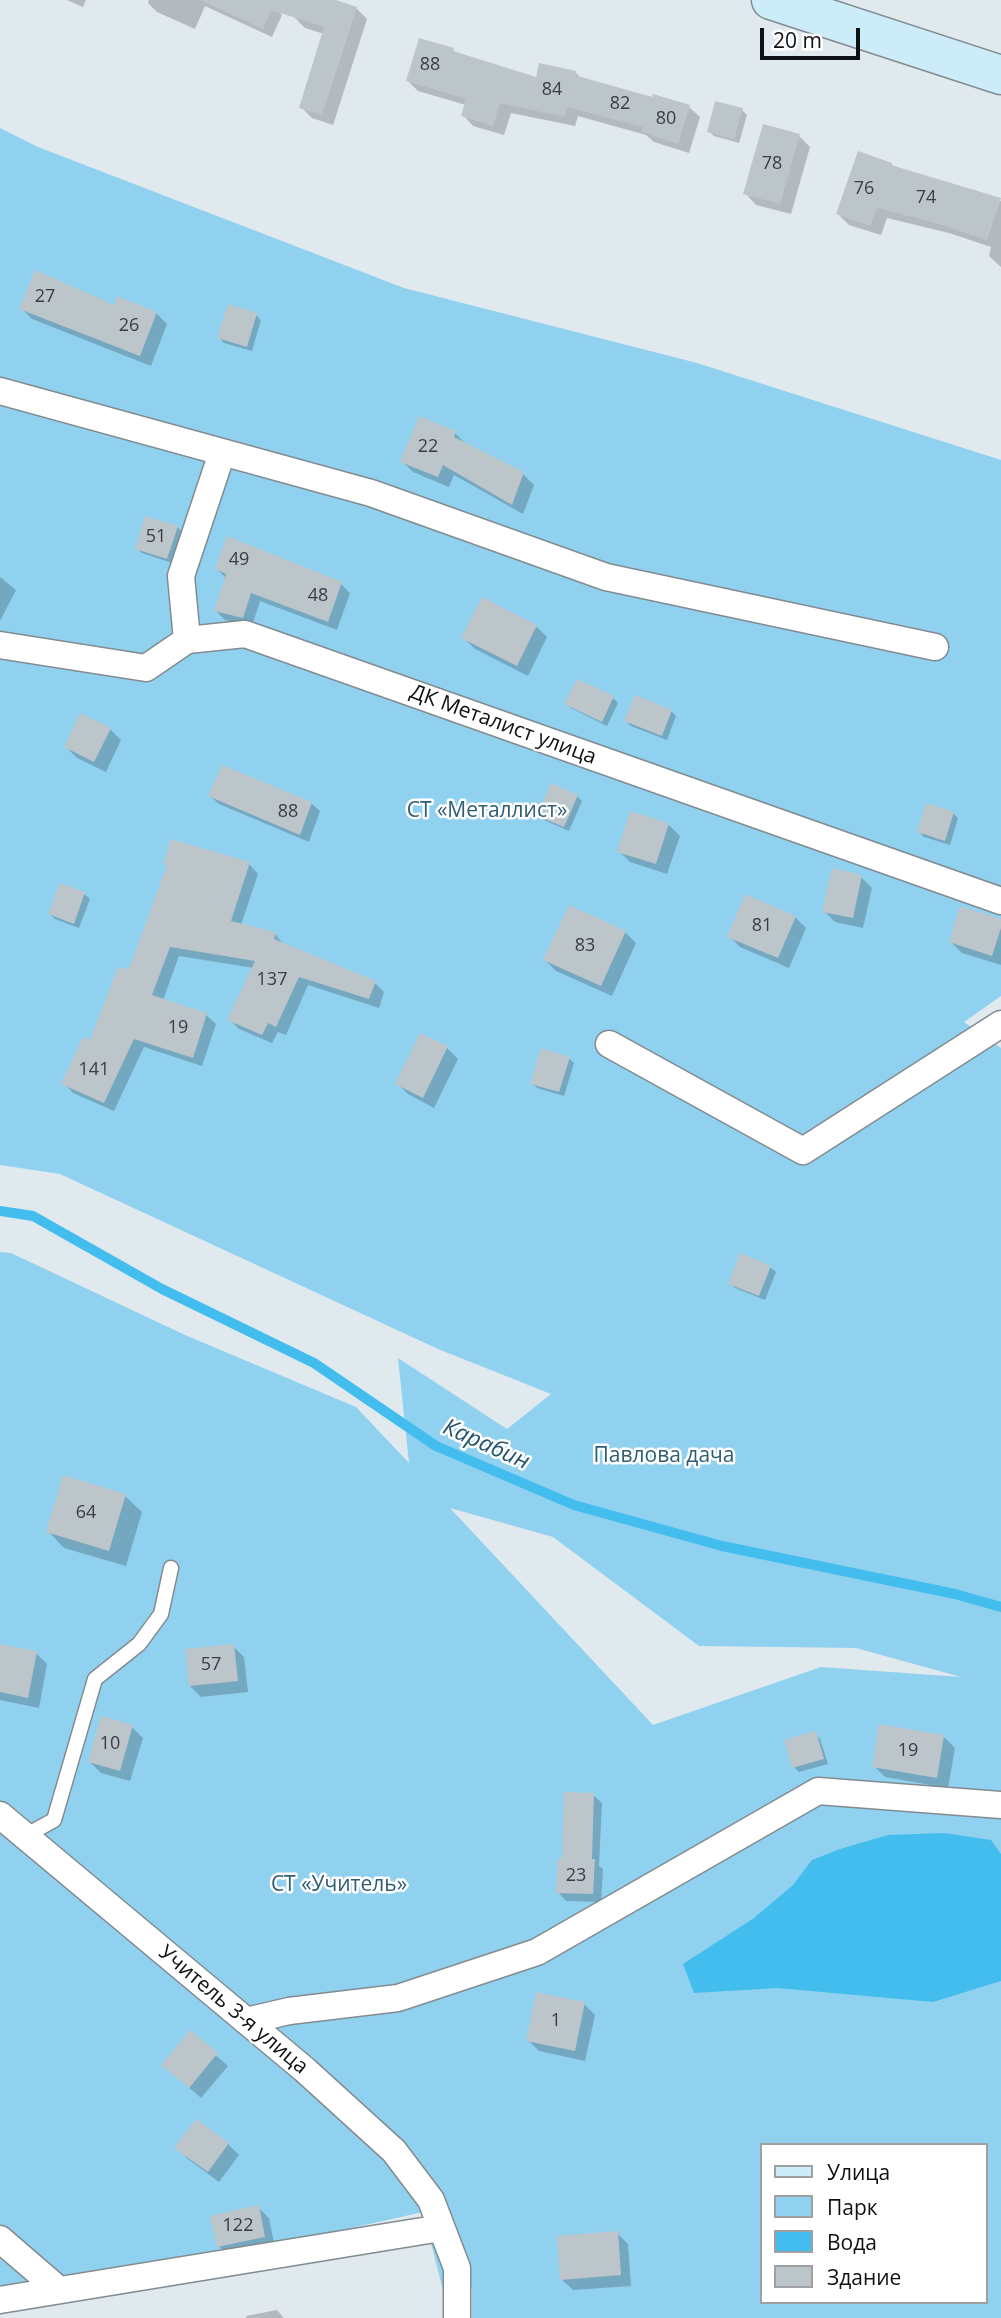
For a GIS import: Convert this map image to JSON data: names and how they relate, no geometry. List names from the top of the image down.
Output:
{
  "streets": {
    "street": ["ДК Металист улица", "Учитель 3-я улица"]
  },
  "water": ["Карабин"],
  "parks": ["СТ «Металлист»", "Павлова дача", "СТ «Учитель»"],
  "house_numbers": [
    "88",
    "84",
    "82",
    "80",
    "78",
    "76",
    "74",
    "27",
    "26",
    "22",
    "51",
    "49",
    "48",
    "88",
    "81",
    "83",
    "137",
    "19",
    "141",
    "64",
    "57",
    "10",
    "19",
    "23",
    "1",
    "122"
  ],
  "legend": [
    "Улица",
    "Парк",
    "Вода",
    "Здание"
  ],
  "scale_bar": "20 m"
}
